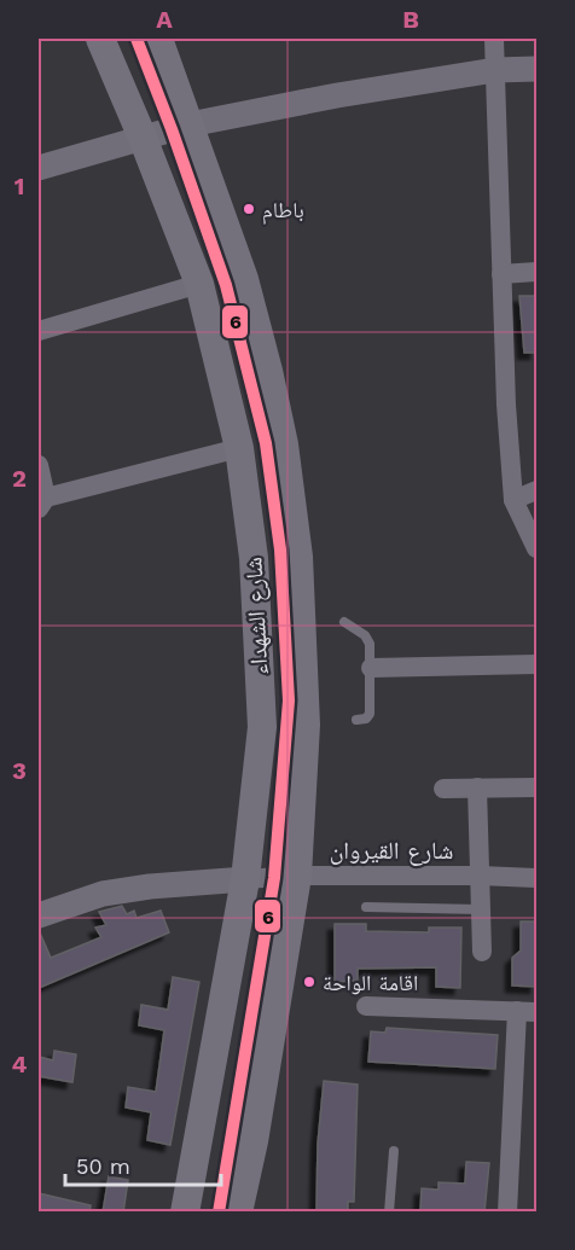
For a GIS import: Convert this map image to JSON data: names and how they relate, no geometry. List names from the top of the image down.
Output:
{
  "streets": {
    "main road": ["شارع الشهداء"],
    "street": ["شارع القيروان"]
  },
  "crossings": [
    ["شارع الشهداء", "شارع القيروان"]
  ],
  "places": ["باطام", "اقامة الواحة"],
  "lines": ["transit line 6"],
  "scale_bar": "50 m",
  "grid": {
    "columns": ["A", "B"],
    "rows": [
      "1",
      "2",
      "3",
      "4"
    ]
  }
}
